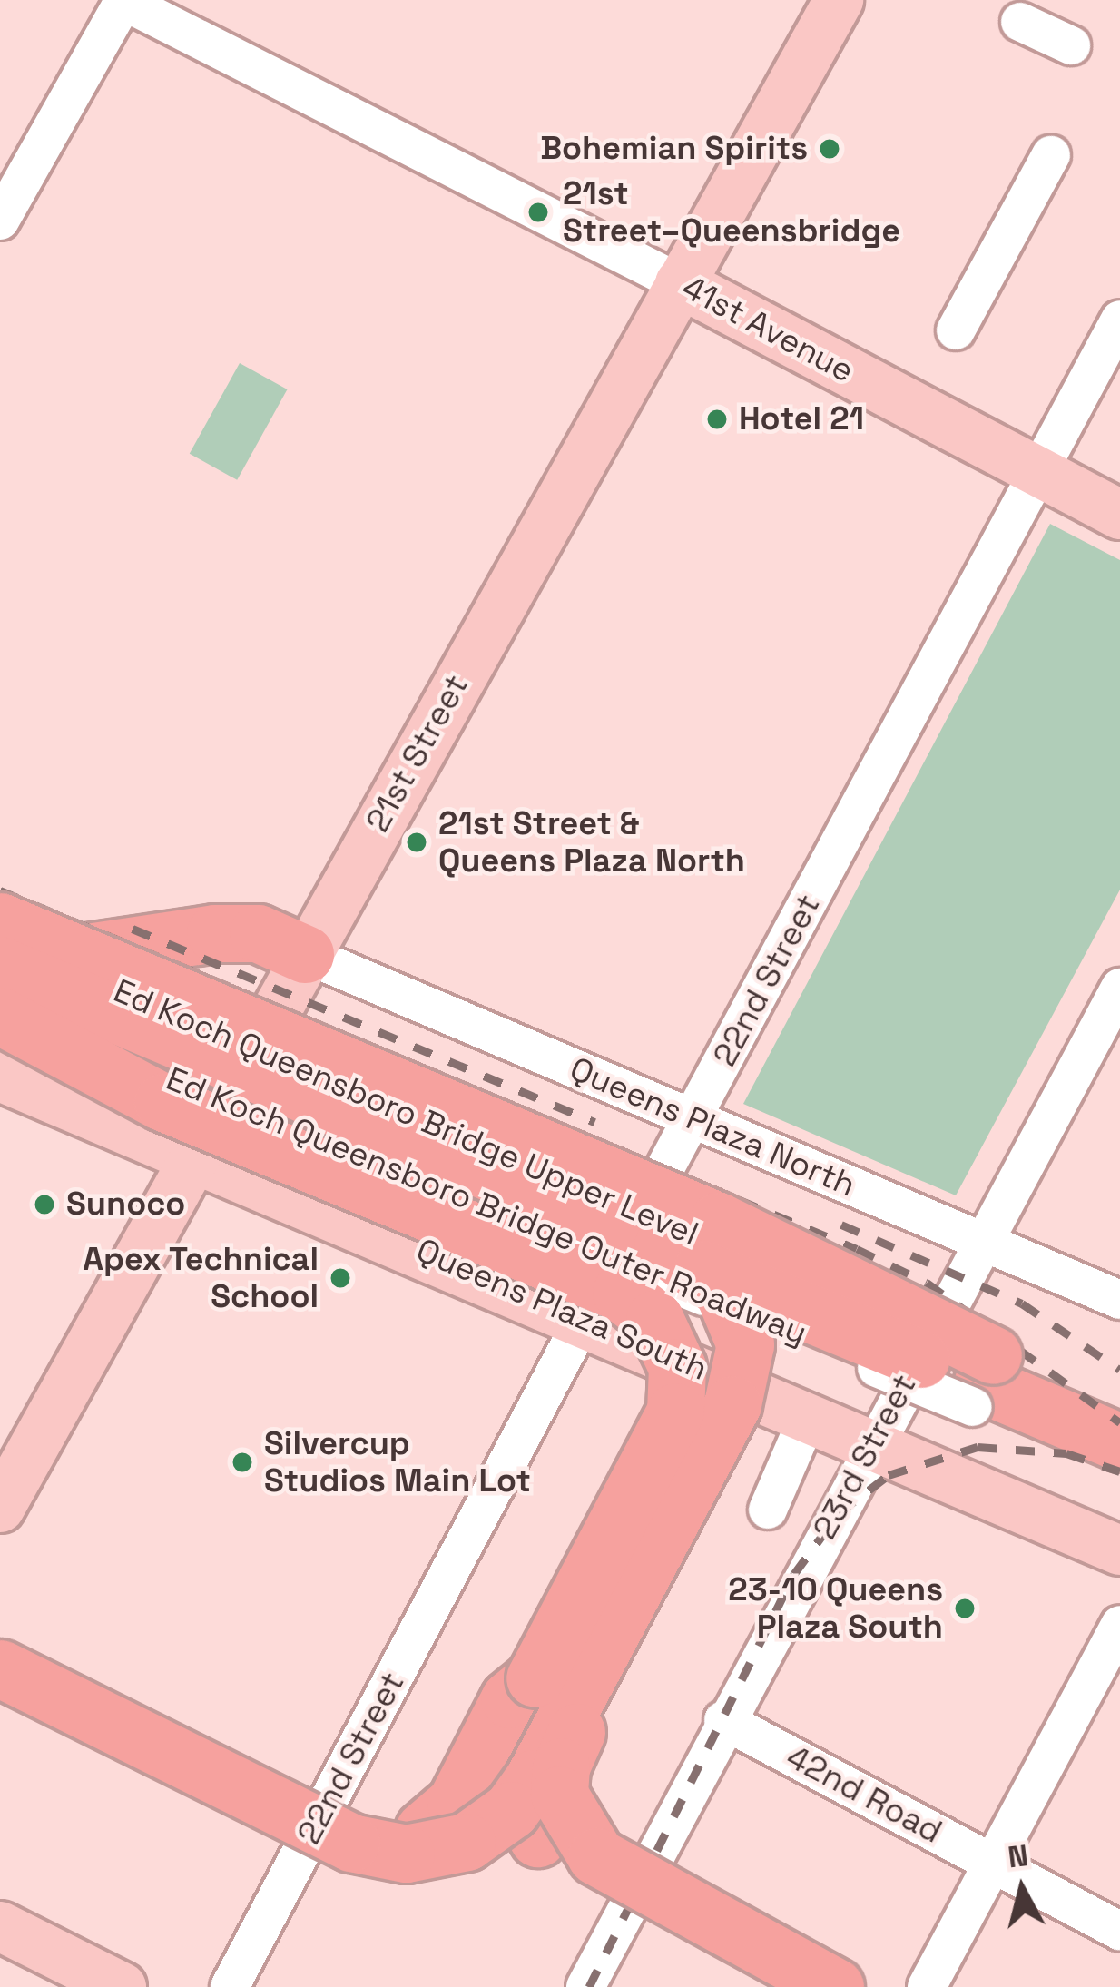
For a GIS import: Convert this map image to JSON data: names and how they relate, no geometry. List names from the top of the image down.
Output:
{
  "streets": {
    "highway": ["Ed Koch Queensboro Bridge Upper Level"],
    "main road": ["41st Avenue", "21st Street", "Queens Plaza South"],
    "street": [
      "22nd Street",
      "Queens Plaza North",
      "Ed Koch Queensboro Bridge Outer Roadway",
      "23rd Street",
      "42nd Road"
    ]
  },
  "crossings": [
    ["41st Avenue", "21st Street"],
    ["41st Avenue", "22nd Street"],
    ["21st Street", "Queens Plaza North"],
    ["21st Street", "Queens Plaza South"],
    ["22nd Street", "Queens Plaza North"],
    ["22nd Street", "Queens Plaza South"],
    ["Queens Plaza North", "23rd Street"],
    ["Queens Plaza South", "23rd Street"],
    ["23rd Street", "42nd Road"]
  ],
  "places": [
    "Bohemian Spirits",
    "21st Street–Queensbridge",
    "Hotel 21",
    "21st Street & Queens Plaza North",
    "Sunoco",
    "Apex Technical School",
    "Silvercup Studios Main Lot",
    "23-10 Queens Plaza South"
  ],
  "north": "top"
}
